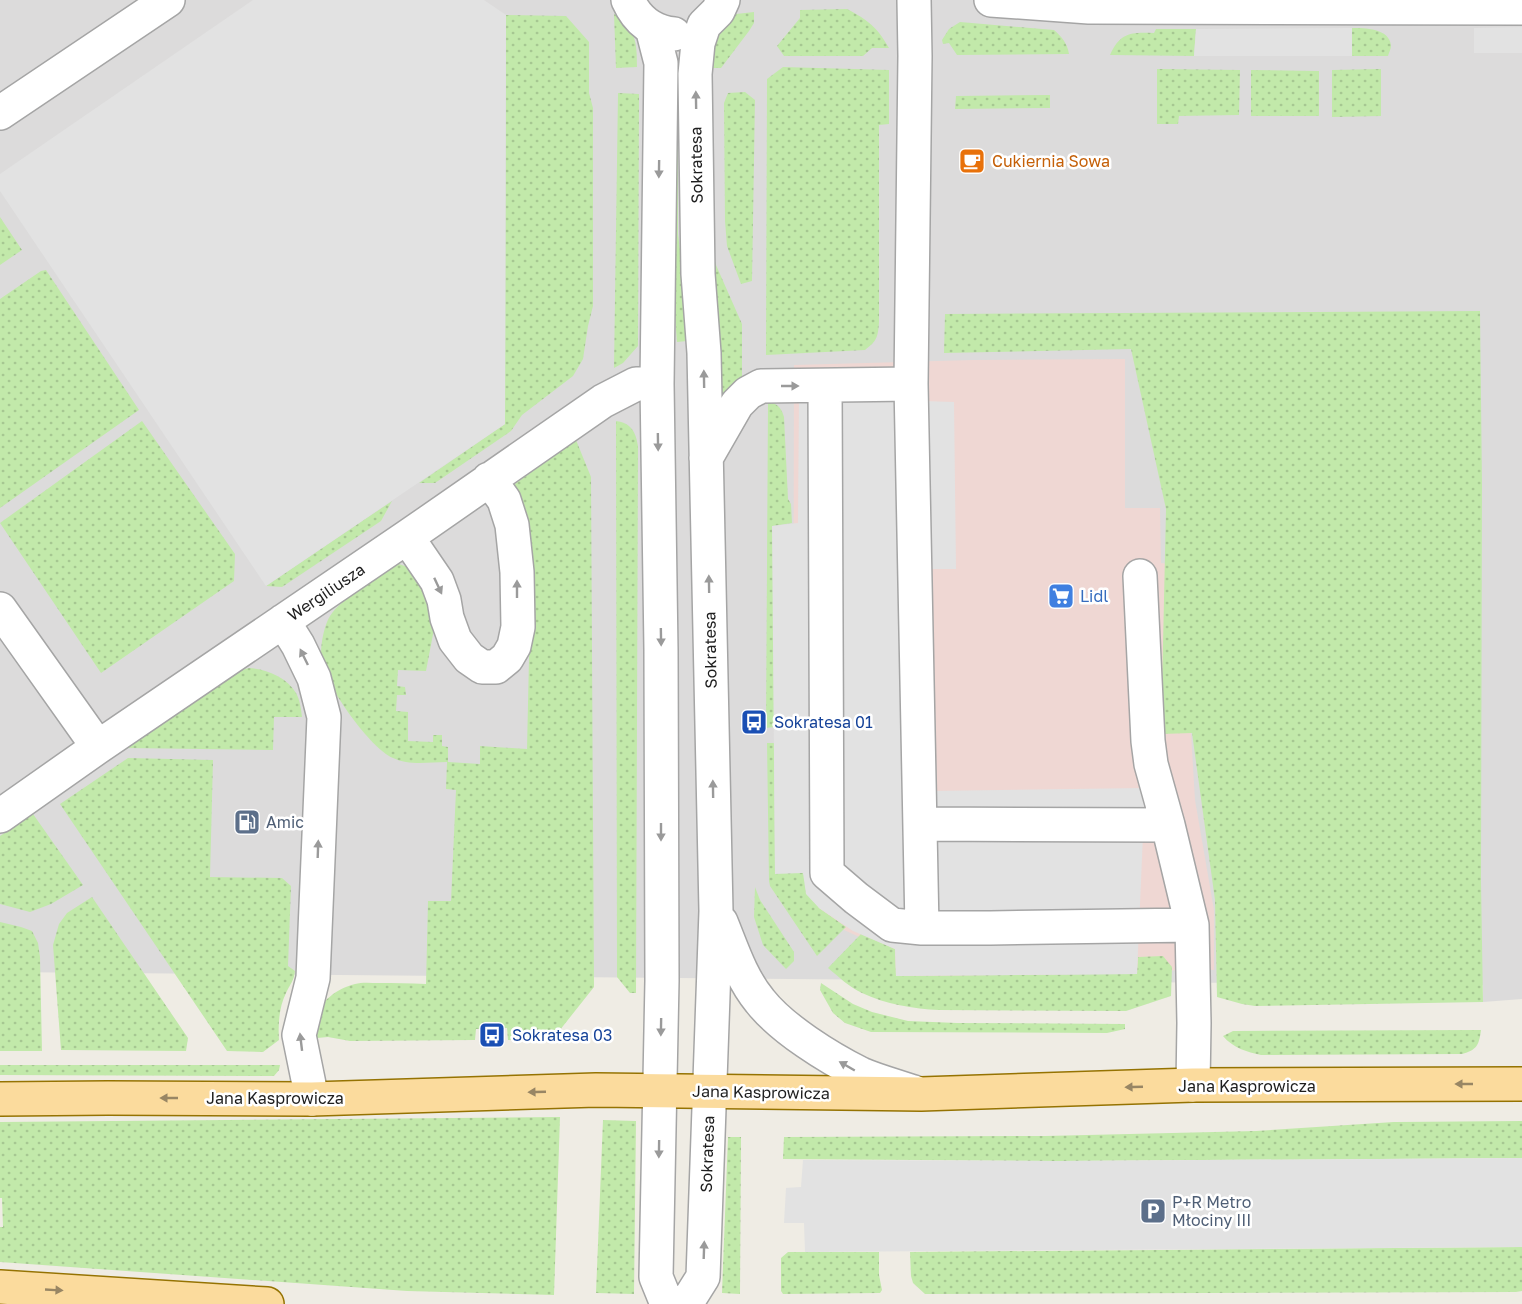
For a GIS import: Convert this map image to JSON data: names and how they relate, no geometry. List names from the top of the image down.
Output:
{
  "streets": {
    "main road": ["Jana Kasprowicza"],
    "street": ["Sokratesa", "Wergiliusza"]
  },
  "crossings": [
    ["Sokratesa", "Jana Kasprowicza"]
  ],
  "one_way": ["Jana Kasprowicza"],
  "places": {
    "cafe": ["Cukiernia Sowa"],
    "supermarket": ["Lidl"],
    "bus stop": ["Sokratesa 01", "Sokratesa 03"],
    "fuel station": ["Amic"],
    "parking": ["P+R Metro Młociny III"]
  }
}
